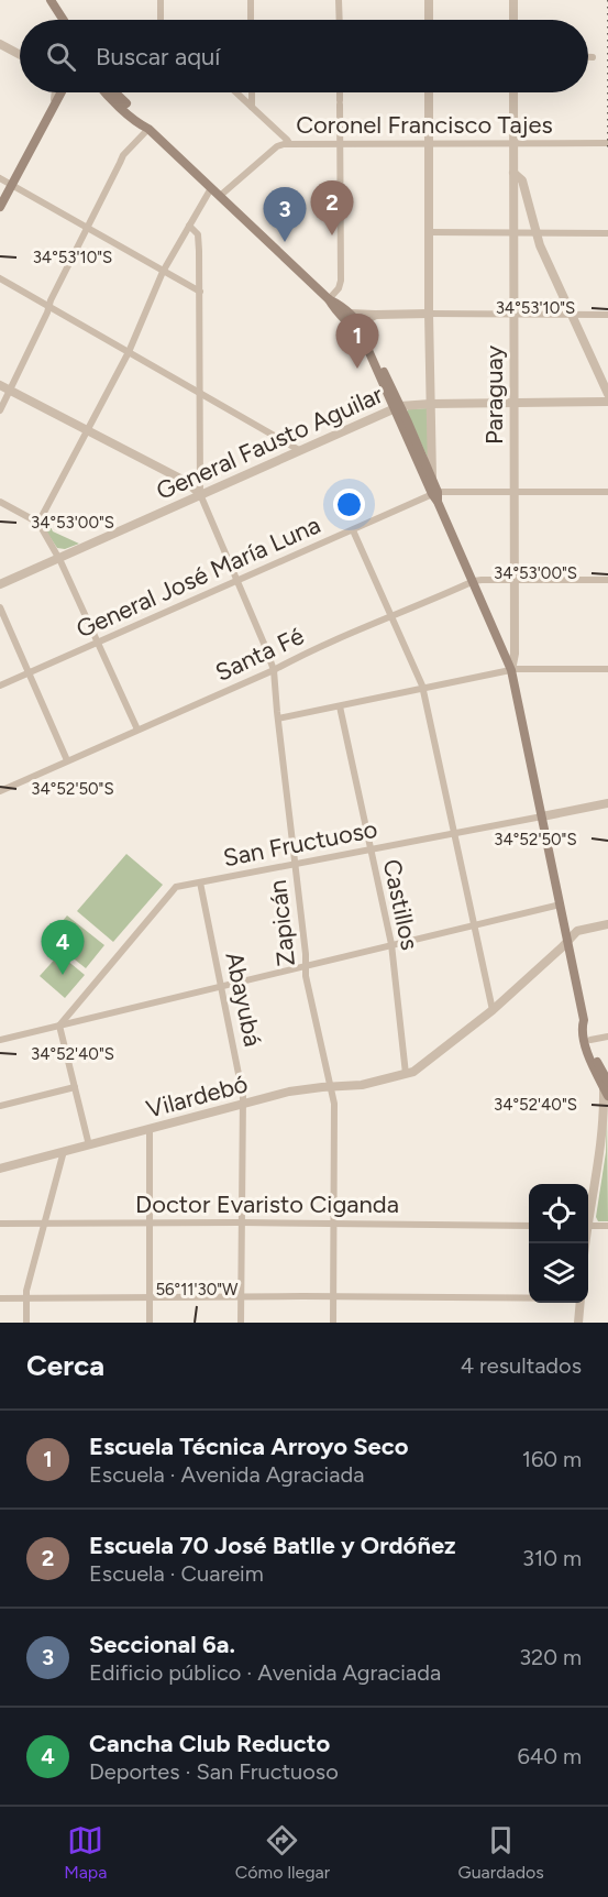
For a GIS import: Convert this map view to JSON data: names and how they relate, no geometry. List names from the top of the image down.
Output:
{
  "streets": {
    "street": [
      "Coronel Francisco Tajes",
      "Paraguay",
      "General Fausto Aguilar",
      "General José María Luna",
      "Santa Fé",
      "San Fructuoso",
      "Castillos",
      "Zapicán",
      "Abayubá",
      "Vilardebó",
      "Doctor Evaristo Ciganda"
    ]
  },
  "crossings": [
    ["Coronel Francisco Tajes", "Paraguay"],
    ["Paraguay", "General Fausto Aguilar"],
    ["Paraguay", "General José María Luna"],
    ["Paraguay", "Santa Fé"],
    ["General Fausto Aguilar", "Zapicán"],
    ["General José María Luna", "Zapicán"],
    ["Santa Fé", "Zapicán"],
    ["San Fructuoso", "Castillos"],
    ["San Fructuoso", "Zapicán"],
    ["San Fructuoso", "Abayubá"],
    ["Castillos", "Vilardebó"],
    ["Zapicán", "Vilardebó"],
    ["Zapicán", "Doctor Evaristo Ciganda"],
    ["Abayubá", "Vilardebó"],
    ["Abayubá", "Doctor Evaristo Ciganda"]
  ],
  "page": {
    "search": "Buscar aquí",
    "pins": [
      "2",
      "3",
      "1",
      "4"
    ],
    "heading": ["Cerca", "4 resultados"],
    "list": [
      {
        "mark": "1",
        "name": "Escuela Técnica Arroyo Seco",
        "note": "Escuela · Avenida Agraciada",
        "value": "160 m"
      },
      {
        "mark": "2",
        "name": "Escuela 70 José Batlle y Ordóñez",
        "note": "Escuela · Cuareim",
        "value": "310 m"
      },
      {
        "mark": "3",
        "name": "Seccional 6a.",
        "note": "Edificio público · Avenida Agraciada",
        "value": "320 m"
      },
      {
        "mark": "4",
        "name": "Cancha Club Reducto",
        "note": "Deportes · San Fructuoso",
        "value": "640 m"
      }
    ],
    "nav": ["Mapa", "Cómo llegar", "Guardados"]
  },
  "coordinates": [
    "34°53'10\"S",
    "34°53'00\"S",
    "34°52'50\"S",
    "34°52'40\"S",
    "56°11'30\"W"
  ]
}
